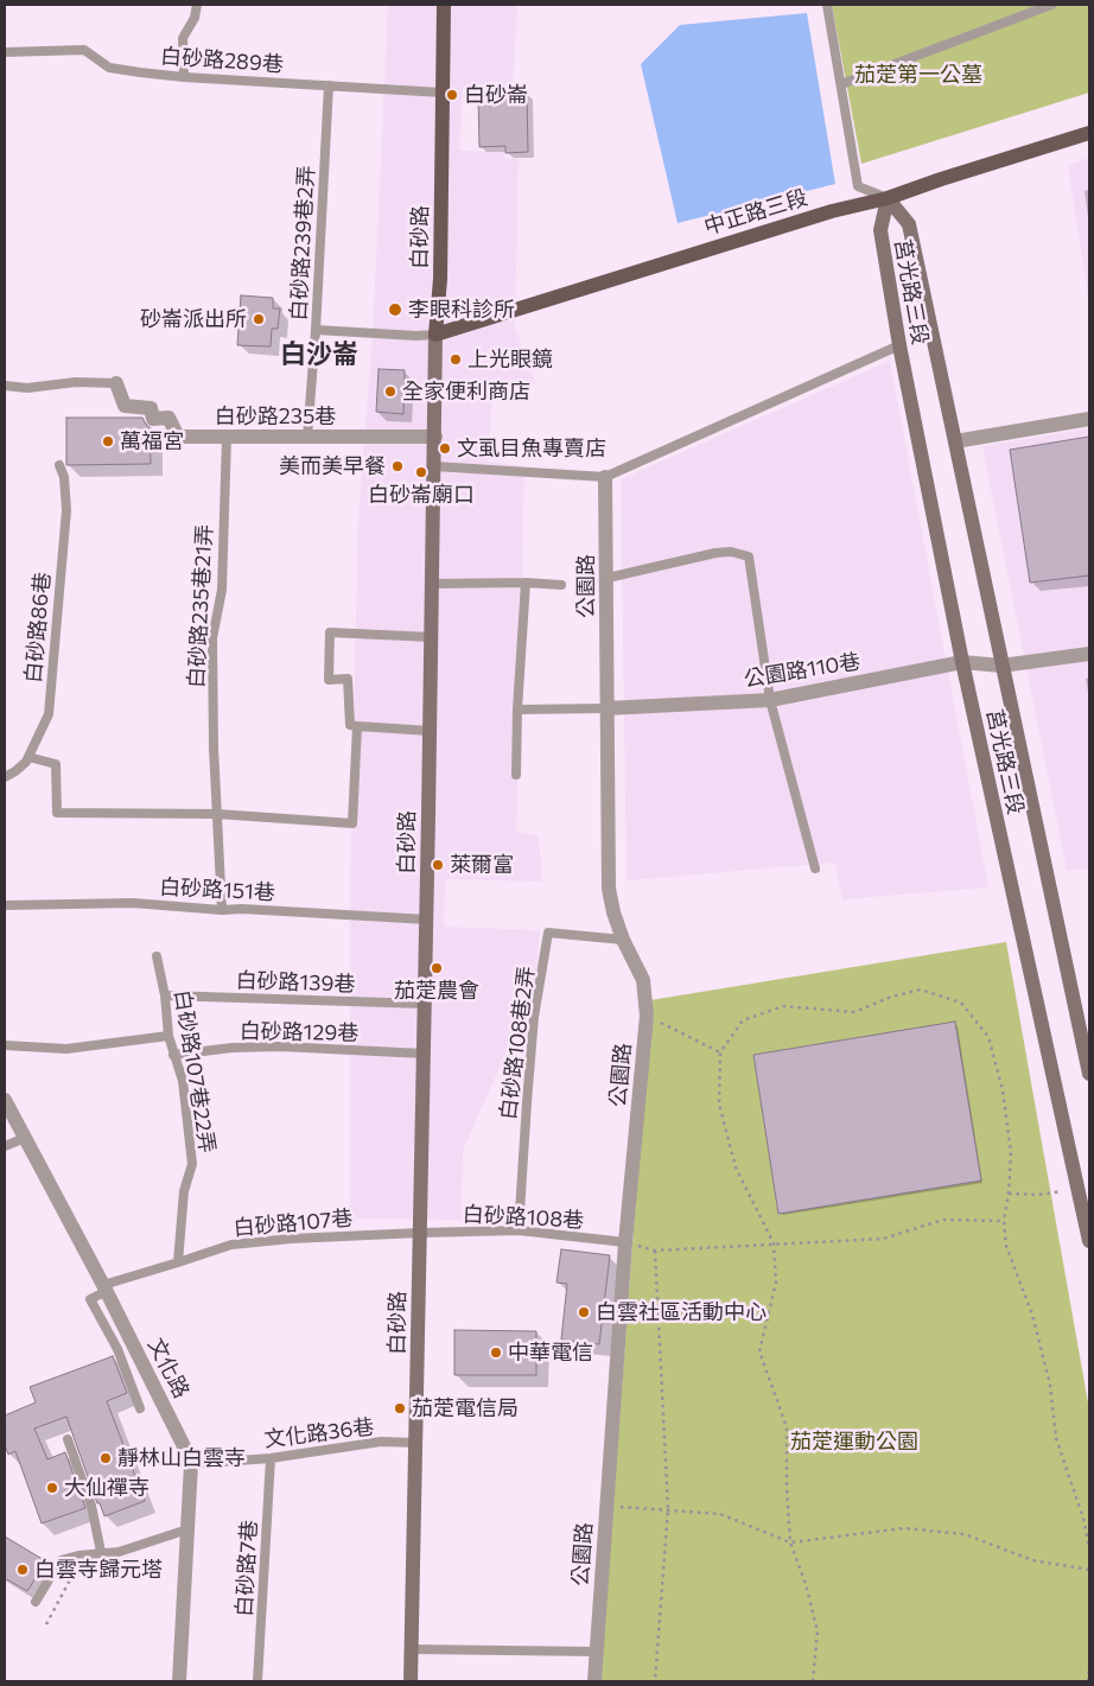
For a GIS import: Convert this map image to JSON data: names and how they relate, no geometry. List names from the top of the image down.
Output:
{
  "streets": {
    "main road": ["中正路三段", "白砂路"],
    "street": [
      "莒光路三段",
      "白砂路235巷",
      "公園路",
      "公園路110巷",
      "文化路"
    ],
    "lane": [
      "白砂路289巷",
      "白砂路239巷2弄",
      "白砂路235巷21弄",
      "白砂路86巷",
      "白砂路151巷",
      "白砂路139巷",
      "白砂路129巷",
      "白砂路108巷2弄",
      "白砂路107巷22弄",
      "白砂路108巷",
      "白砂路107巷",
      "文化路36巷",
      "白砂路7巷"
    ]
  },
  "crossings": [
    ["白砂路289巷", "白砂路"],
    ["白砂路289巷", "白砂路239巷2弄"],
    ["中正路三段", "白砂路"],
    ["中正路三段", "莒光路三段"],
    ["白砂路", "白砂路235巷"],
    ["白砂路", "白砂路151巷"],
    ["白砂路", "白砂路139巷"],
    ["白砂路", "白砂路129巷"],
    ["白砂路", "白砂路108巷"],
    ["白砂路", "白砂路107巷"],
    ["白砂路", "文化路36巷"],
    ["白砂路239巷2弄", "白砂路235巷"],
    ["莒光路三段", "公園路110巷"],
    ["白砂路235巷", "白砂路235巷21弄"],
    ["公園路", "公園路110巷"],
    ["公園路", "白砂路108巷2弄"],
    ["公園路", "白砂路108巷"],
    ["白砂路235巷21弄", "白砂路151巷"],
    ["白砂路139巷", "白砂路107巷22弄"],
    ["白砂路129巷", "白砂路107巷22弄"],
    ["白砂路108巷2弄", "白砂路108巷"],
    ["白砂路107巷22弄", "白砂路107巷"],
    ["白砂路108巷", "白砂路107巷"],
    ["白砂路107巷", "文化路"],
    ["文化路", "文化路36巷"],
    ["文化路36巷", "白砂路7巷"]
  ],
  "districts": ["白沙崙"],
  "parks": ["茄萣第一公墓", "茄萣運動公園"],
  "places": [
    "白砂崙",
    "李眼科診所",
    "砂崙派出所",
    "上光眼鏡",
    "全家便利商店",
    "萬福宮",
    "文虱目魚專賣店",
    "美而美早餐",
    "白砂崙廟口",
    "萊爾富",
    "茄萣農會",
    "白雲社區活動中心",
    "中華電信",
    "茄萣電信局",
    "靜林山白雲寺",
    "大仙禪寺",
    "白雲寺歸元塔"
  ]
}
